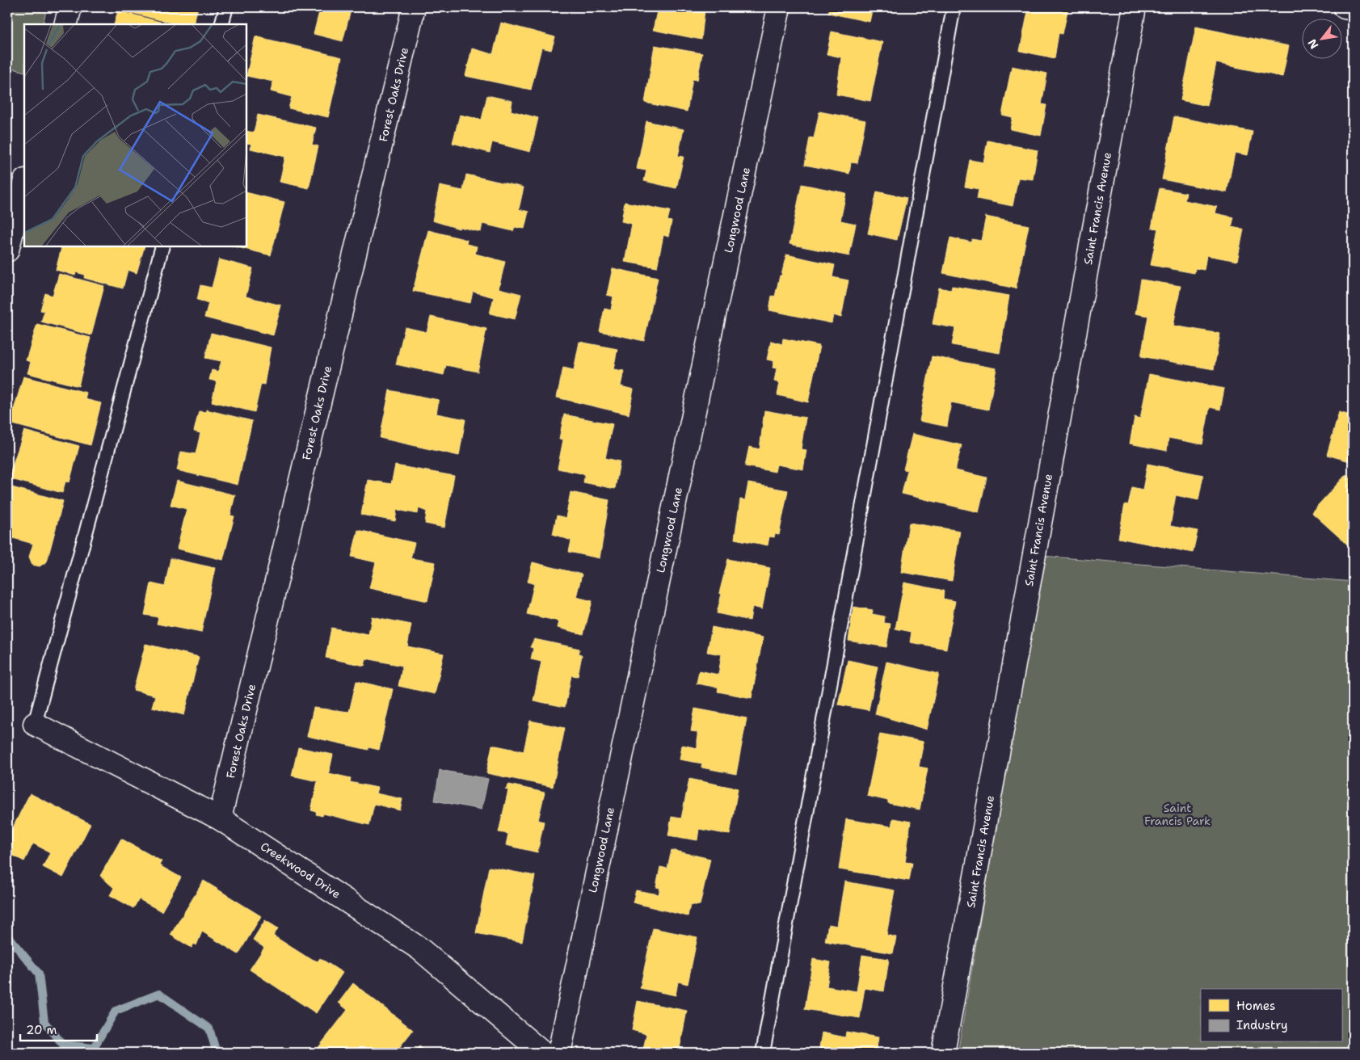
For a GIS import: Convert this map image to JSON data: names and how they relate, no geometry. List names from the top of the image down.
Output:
{
  "streets": {
    "street": [
      "Forest Oaks Drive",
      "Saint Francis Avenue",
      "Longwood Lane",
      "Creekwood Drive"
    ]
  },
  "crossings": [
    ["Forest Oaks Drive", "Creekwood Drive"]
  ],
  "parks": ["Saint Francis Park"],
  "legend": ["Homes", "Industry"],
  "scale_bar": "20 m",
  "north": "bottom left"
}
